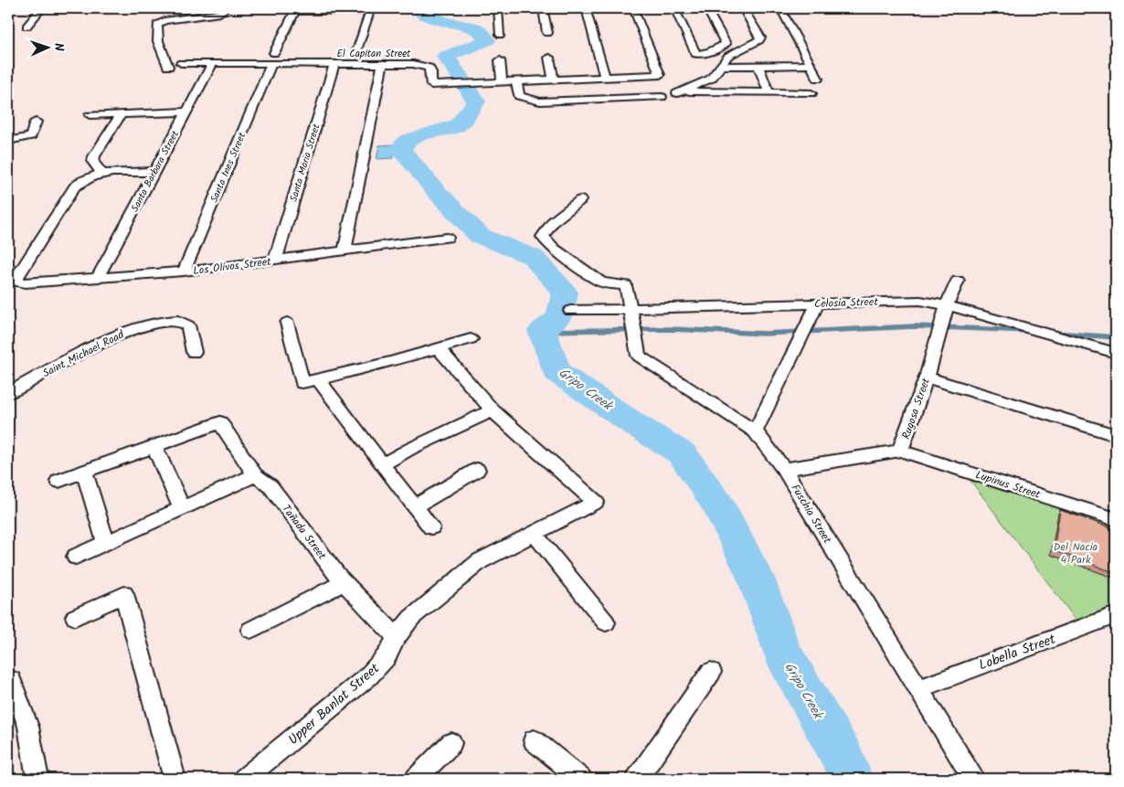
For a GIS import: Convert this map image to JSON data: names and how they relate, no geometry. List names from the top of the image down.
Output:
{
  "streets": {
    "street": [
      "El Capitan Street",
      "Santa Maria Street",
      "Santa Ines Street",
      "Santa Barbara Street",
      "Los Olivos Street",
      "Celosia Street",
      "Saint Michael Road",
      "Rugosa Street",
      "Lupinus Street",
      "Fuschia Street",
      "Tañada Street",
      "Lobella Street",
      "Upper Banlat Street"
    ]
  },
  "crossings": [
    ["El Capitan Street", "Santa Maria Street"],
    ["El Capitan Street", "Santa Ines Street"],
    ["El Capitan Street", "Santa Barbara Street"],
    ["Santa Maria Street", "Los Olivos Street"],
    ["Santa Ines Street", "Los Olivos Street"],
    ["Santa Barbara Street", "Los Olivos Street"],
    ["Celosia Street", "Rugosa Street"],
    ["Celosia Street", "Fuschia Street"],
    ["Rugosa Street", "Lupinus Street"],
    ["Rugosa Street", "Fuschia Street"],
    ["Fuschia Street", "Lobella Street"],
    ["Tañada Street", "Upper Banlat Street"]
  ],
  "water": ["Gripo Creek"],
  "parks": ["Del Nacia 4 Park"],
  "north": "right"
}
